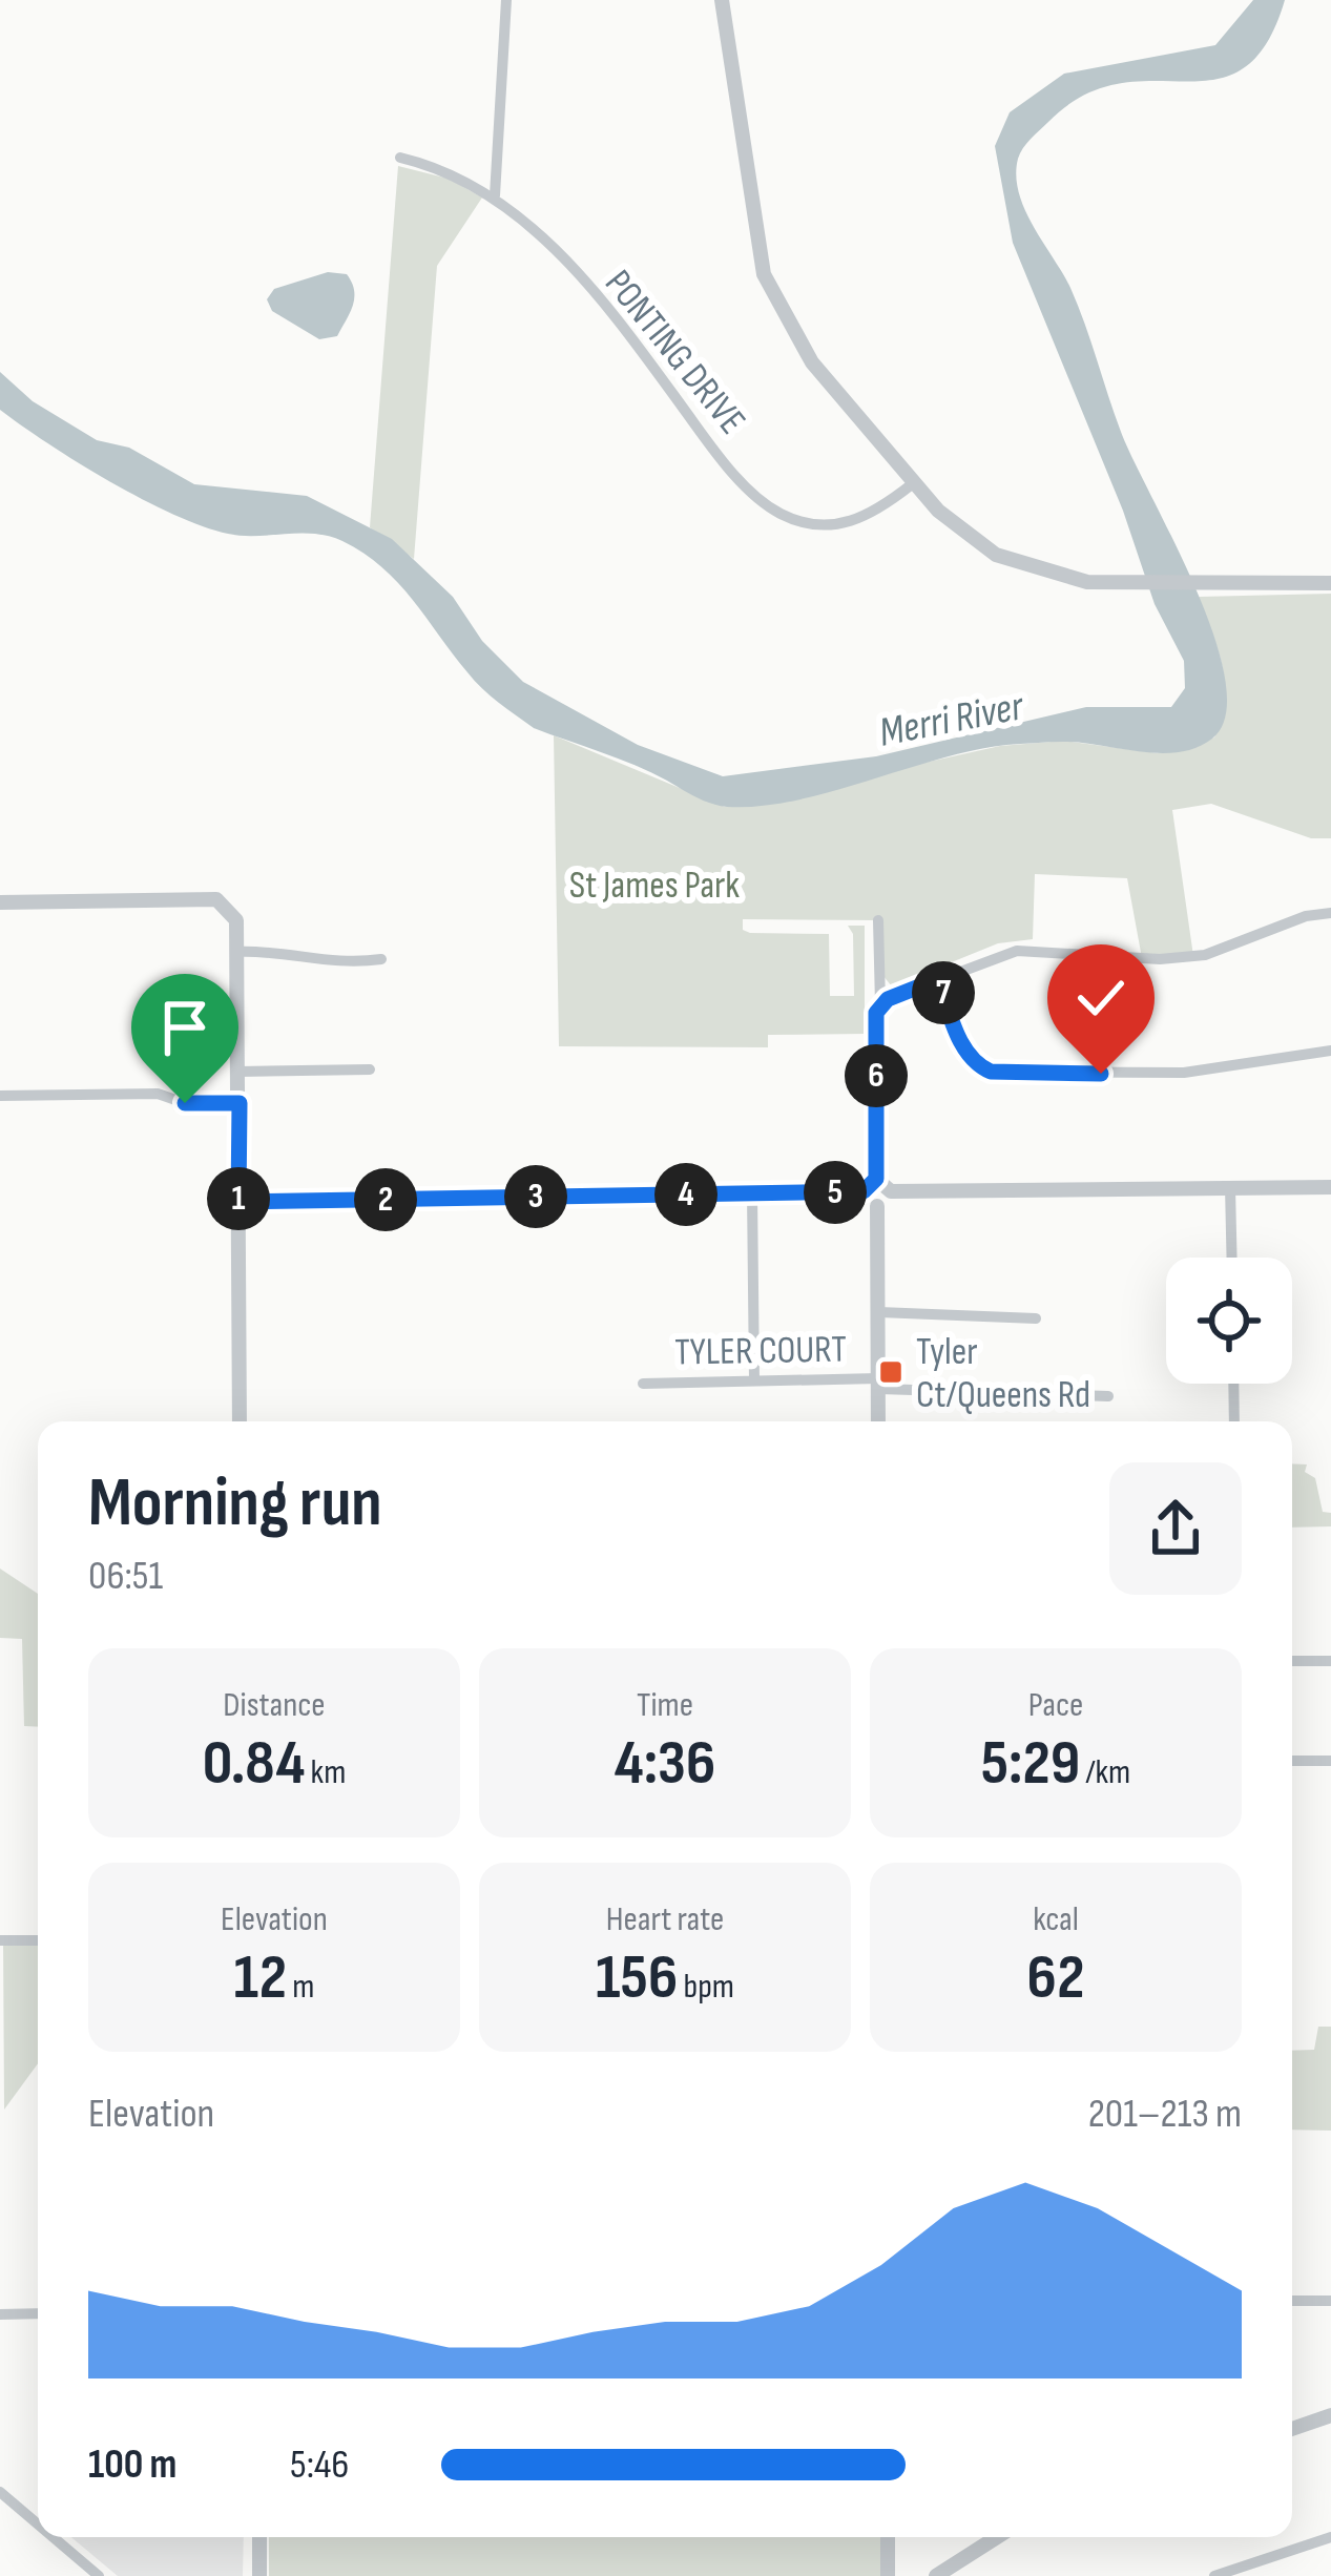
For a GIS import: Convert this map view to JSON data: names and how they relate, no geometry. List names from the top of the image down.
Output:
{
  "streets": {
    "street": ["PONTING DRIVE", "TYLER COURT"]
  },
  "water": ["Merri River"],
  "parks": ["St James Park"],
  "places": {
    "transit": ["Tyler Ct/Queens Rd"]
  },
  "page": {
    "pins": [
      "7",
      "6",
      "5",
      "4",
      "3",
      "1",
      "2"
    ],
    "heading": ["Morning run", "06:51"],
    "stats": [
      ["Distance", "0.84 km"],
      ["Time", "4:36"],
      ["Pace", "5:29 /km"],
      ["Elevation", "12 m"],
      ["Heart rate", "156 bpm"],
      ["kcal", "62"]
    ],
    "chart": ["Elevation", "201–213 m"],
    "list": [
      {
        "name": "100 m",
        "note": "5:46"
      }
    ]
  }
}
